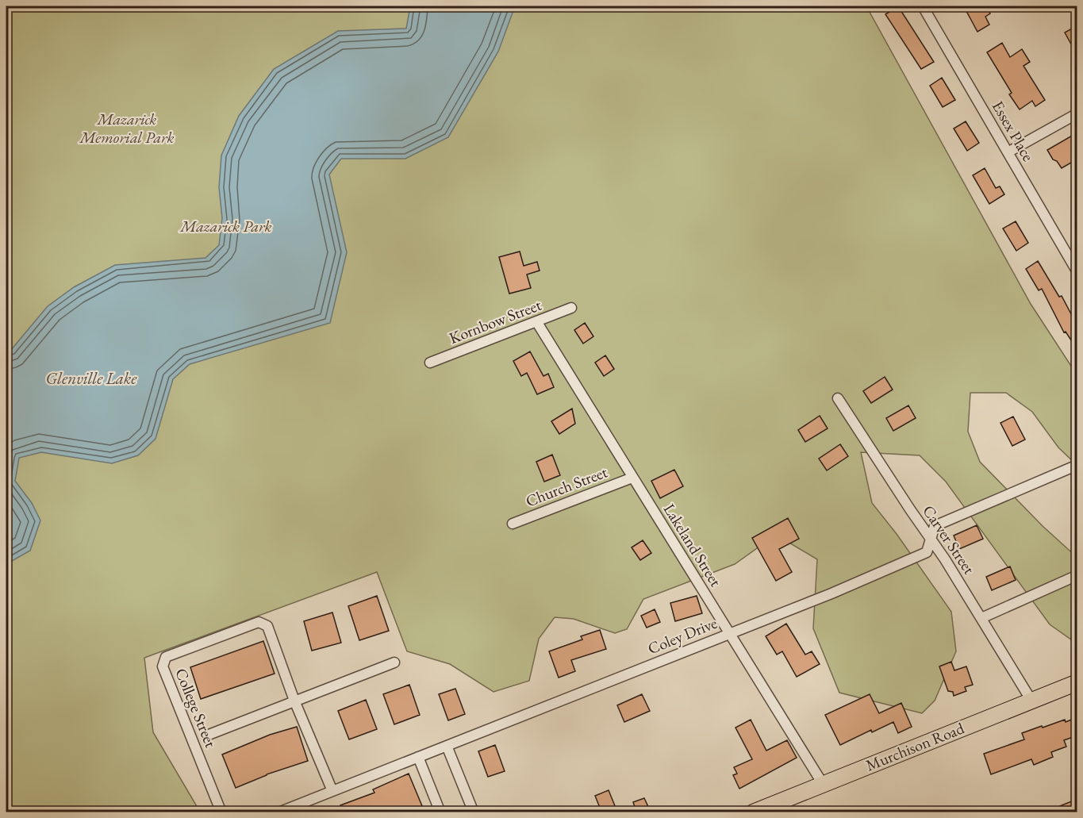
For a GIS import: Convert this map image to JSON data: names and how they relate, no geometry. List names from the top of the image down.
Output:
{
  "streets": {
    "main road": ["Murchison Road"],
    "street": [
      "Essex Place",
      "Kornbow Street",
      "Church Street",
      "Carver Street",
      "Lakeland Street",
      "Coley Drive",
      "College Street"
    ]
  },
  "crossings": [
    ["Kornbow Street", "Lakeland Street"],
    ["Church Street", "Lakeland Street"],
    ["Carver Street", "Coley Drive"],
    ["Carver Street", "Murchison Road"],
    ["Lakeland Street", "Coley Drive"],
    ["Lakeland Street", "Murchison Road"]
  ],
  "water": ["Glenville Lake"],
  "parks": ["Mazarick Memorial Park", "Mazarick Park"]
}
